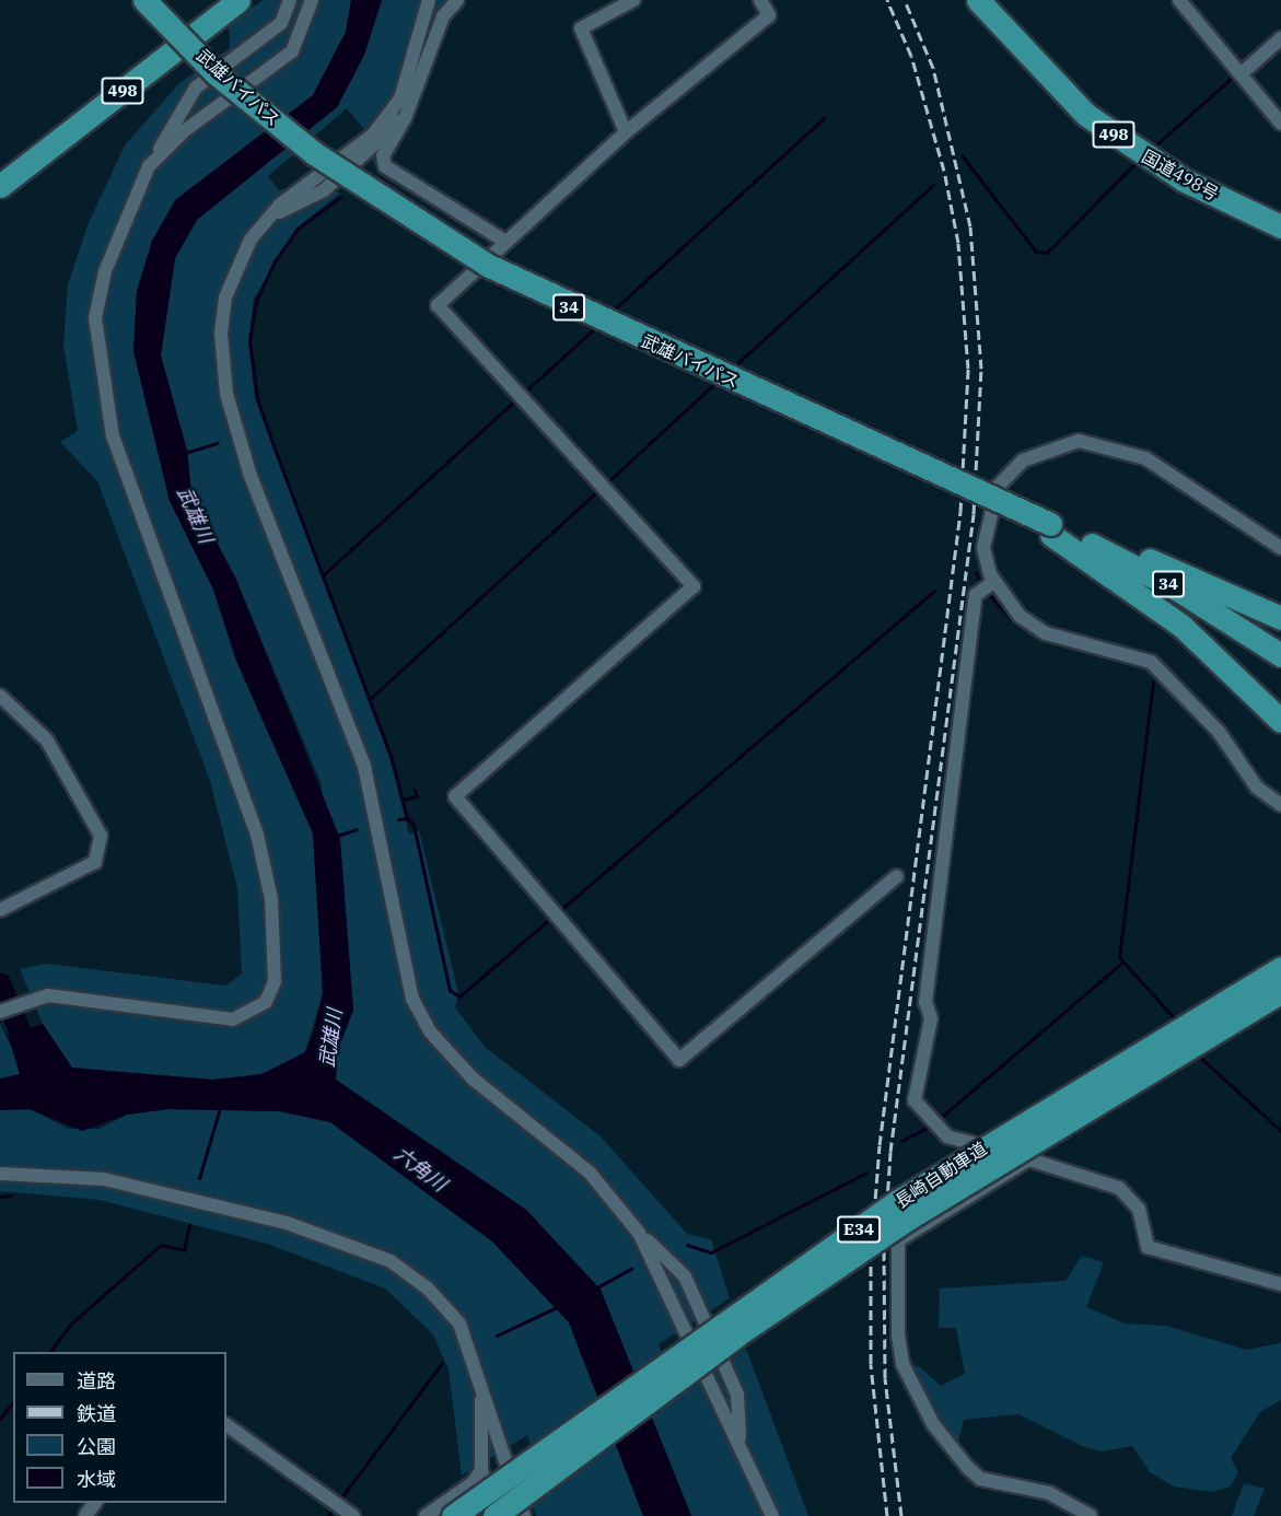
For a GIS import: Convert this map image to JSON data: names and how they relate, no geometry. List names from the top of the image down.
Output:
{
  "streets": {
    "highway": [
      "武雄バイパス",
      "498",
      "国道498号",
      "34",
      "長崎自動車道",
      "E34"
    ]
  },
  "crossings": [
    ["武雄バイパス", "498"]
  ],
  "water": ["武雄川", "六角川"],
  "legend": [
    "道路",
    "鉄道",
    "公園",
    "水域"
  ]
}
